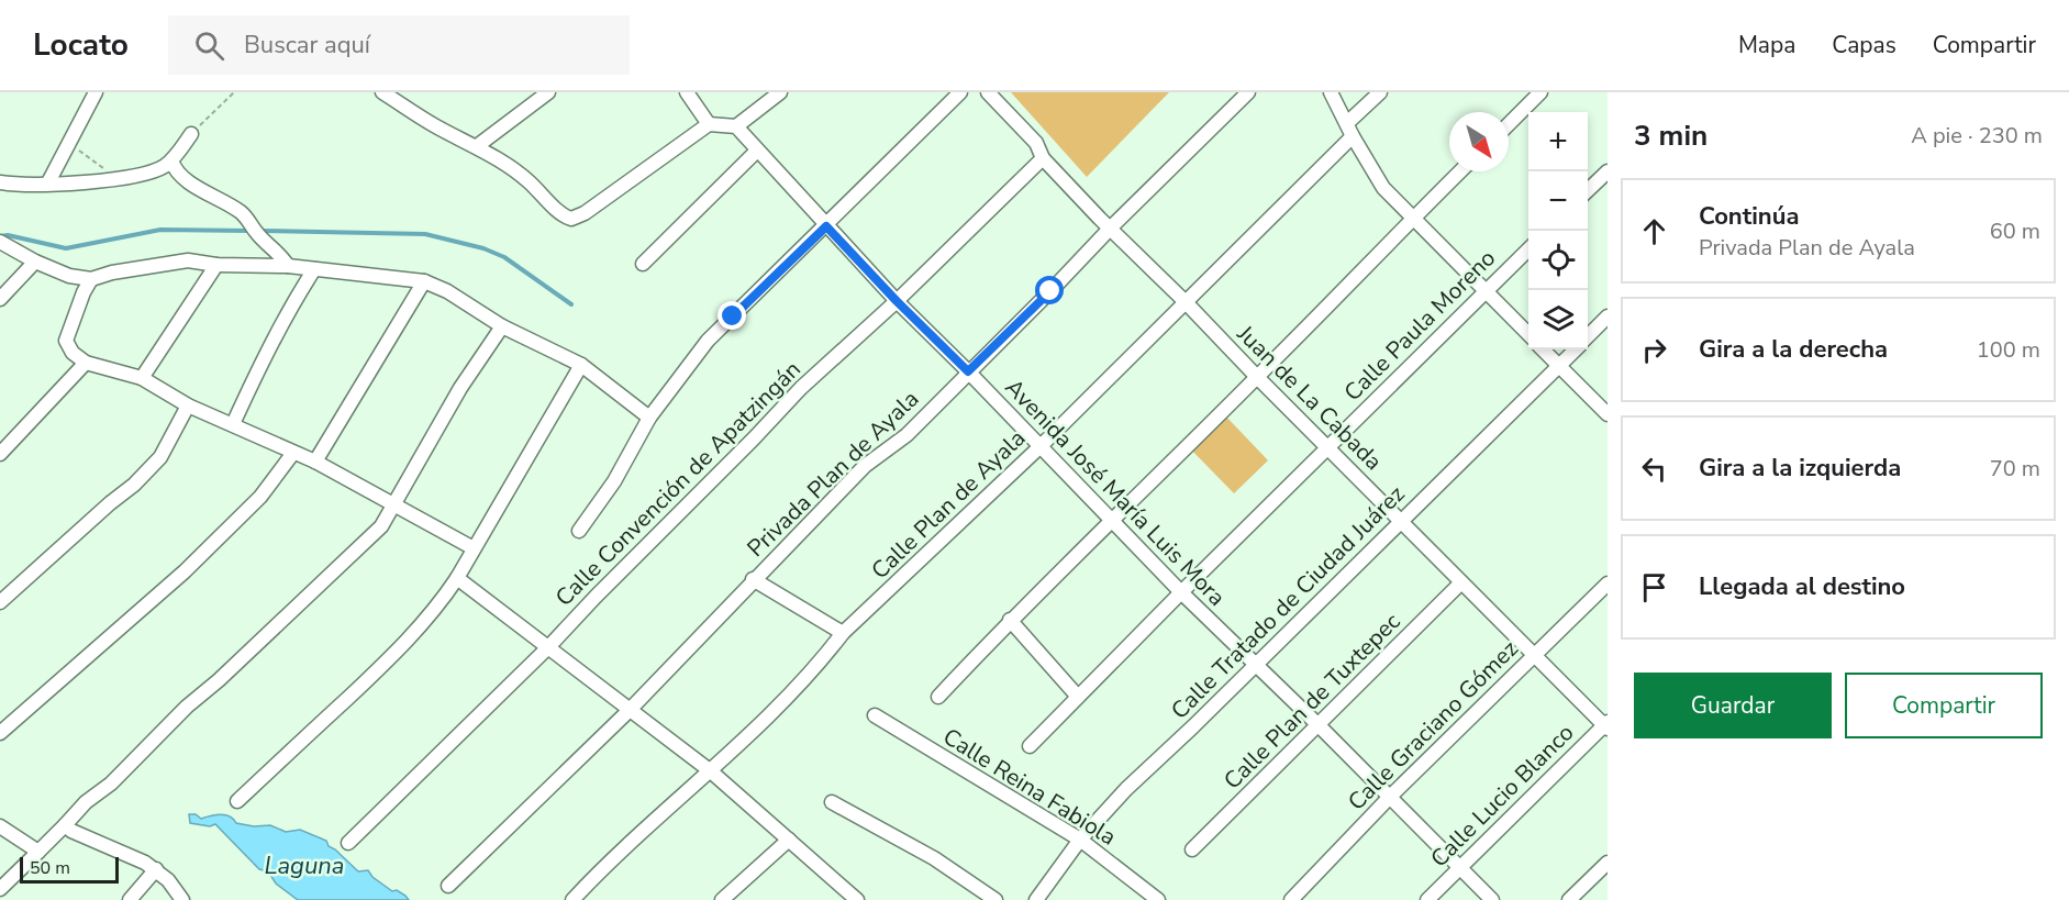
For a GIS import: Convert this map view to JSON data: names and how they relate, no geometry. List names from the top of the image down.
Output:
{
  "streets": {
    "street": [
      "Calle Paula Moreno",
      "Juan de La Cabada",
      "Privada Plan de Ayala",
      "Calle Convención de Apatzingán",
      "Avenida José María Luis Mora",
      "Calle Plan de Ayala",
      "Calle Tratado de Ciudad Juárez",
      "Calle Plan de Tuxtepec",
      "Calle Graciano Gómez",
      "Calle Reina Fabiola",
      "Calle Lucio Blanco"
    ]
  },
  "crossings": [
    ["Calle Paula Moreno", "Juan de La Cabada"],
    ["Calle Paula Moreno", "Avenida José María Luis Mora"],
    ["Juan de La Cabada", "Privada Plan de Ayala"],
    ["Juan de La Cabada", "Calle Convención de Apatzingán"],
    ["Juan de La Cabada", "Calle Plan de Ayala"],
    ["Juan de La Cabada", "Calle Tratado de Ciudad Juárez"],
    ["Juan de La Cabada", "Calle Plan de Tuxtepec"],
    ["Juan de La Cabada", "Calle Graciano Gómez"],
    ["Juan de La Cabada", "Calle Lucio Blanco"],
    ["Privada Plan de Ayala", "Avenida José María Luis Mora"],
    ["Calle Convención de Apatzingán", "Avenida José María Luis Mora"],
    ["Avenida José María Luis Mora", "Calle Plan de Ayala"],
    ["Avenida José María Luis Mora", "Calle Tratado de Ciudad Juárez"],
    ["Avenida José María Luis Mora", "Calle Plan de Tuxtepec"],
    ["Avenida José María Luis Mora", "Calle Graciano Gómez"],
    ["Avenida José María Luis Mora", "Calle Lucio Blanco"],
    ["Calle Tratado de Ciudad Juárez", "Calle Reina Fabiola"]
  ],
  "water": ["Laguna"],
  "scale_bar": "50 m",
  "north": "bottom right",
  "page": {
    "header": "Locato",
    "search": "Buscar aquí",
    "nav": ["Mapa", "Capas", "Compartir"],
    "heading": ["3 min", "A pie · 230 m"],
    "map_buttons": ["+", "−"],
    "list": [
      ["Continúa", "Privada Plan de Ayala", "60 m"],
      ["Gira a la derecha", "100 m"],
      ["Gira a la izquierda", "70 m"],
      "Llegada al destino"
    ],
    "buttons": ["Guardar", "Compartir"],
    "scale": "50 m"
  }
}
